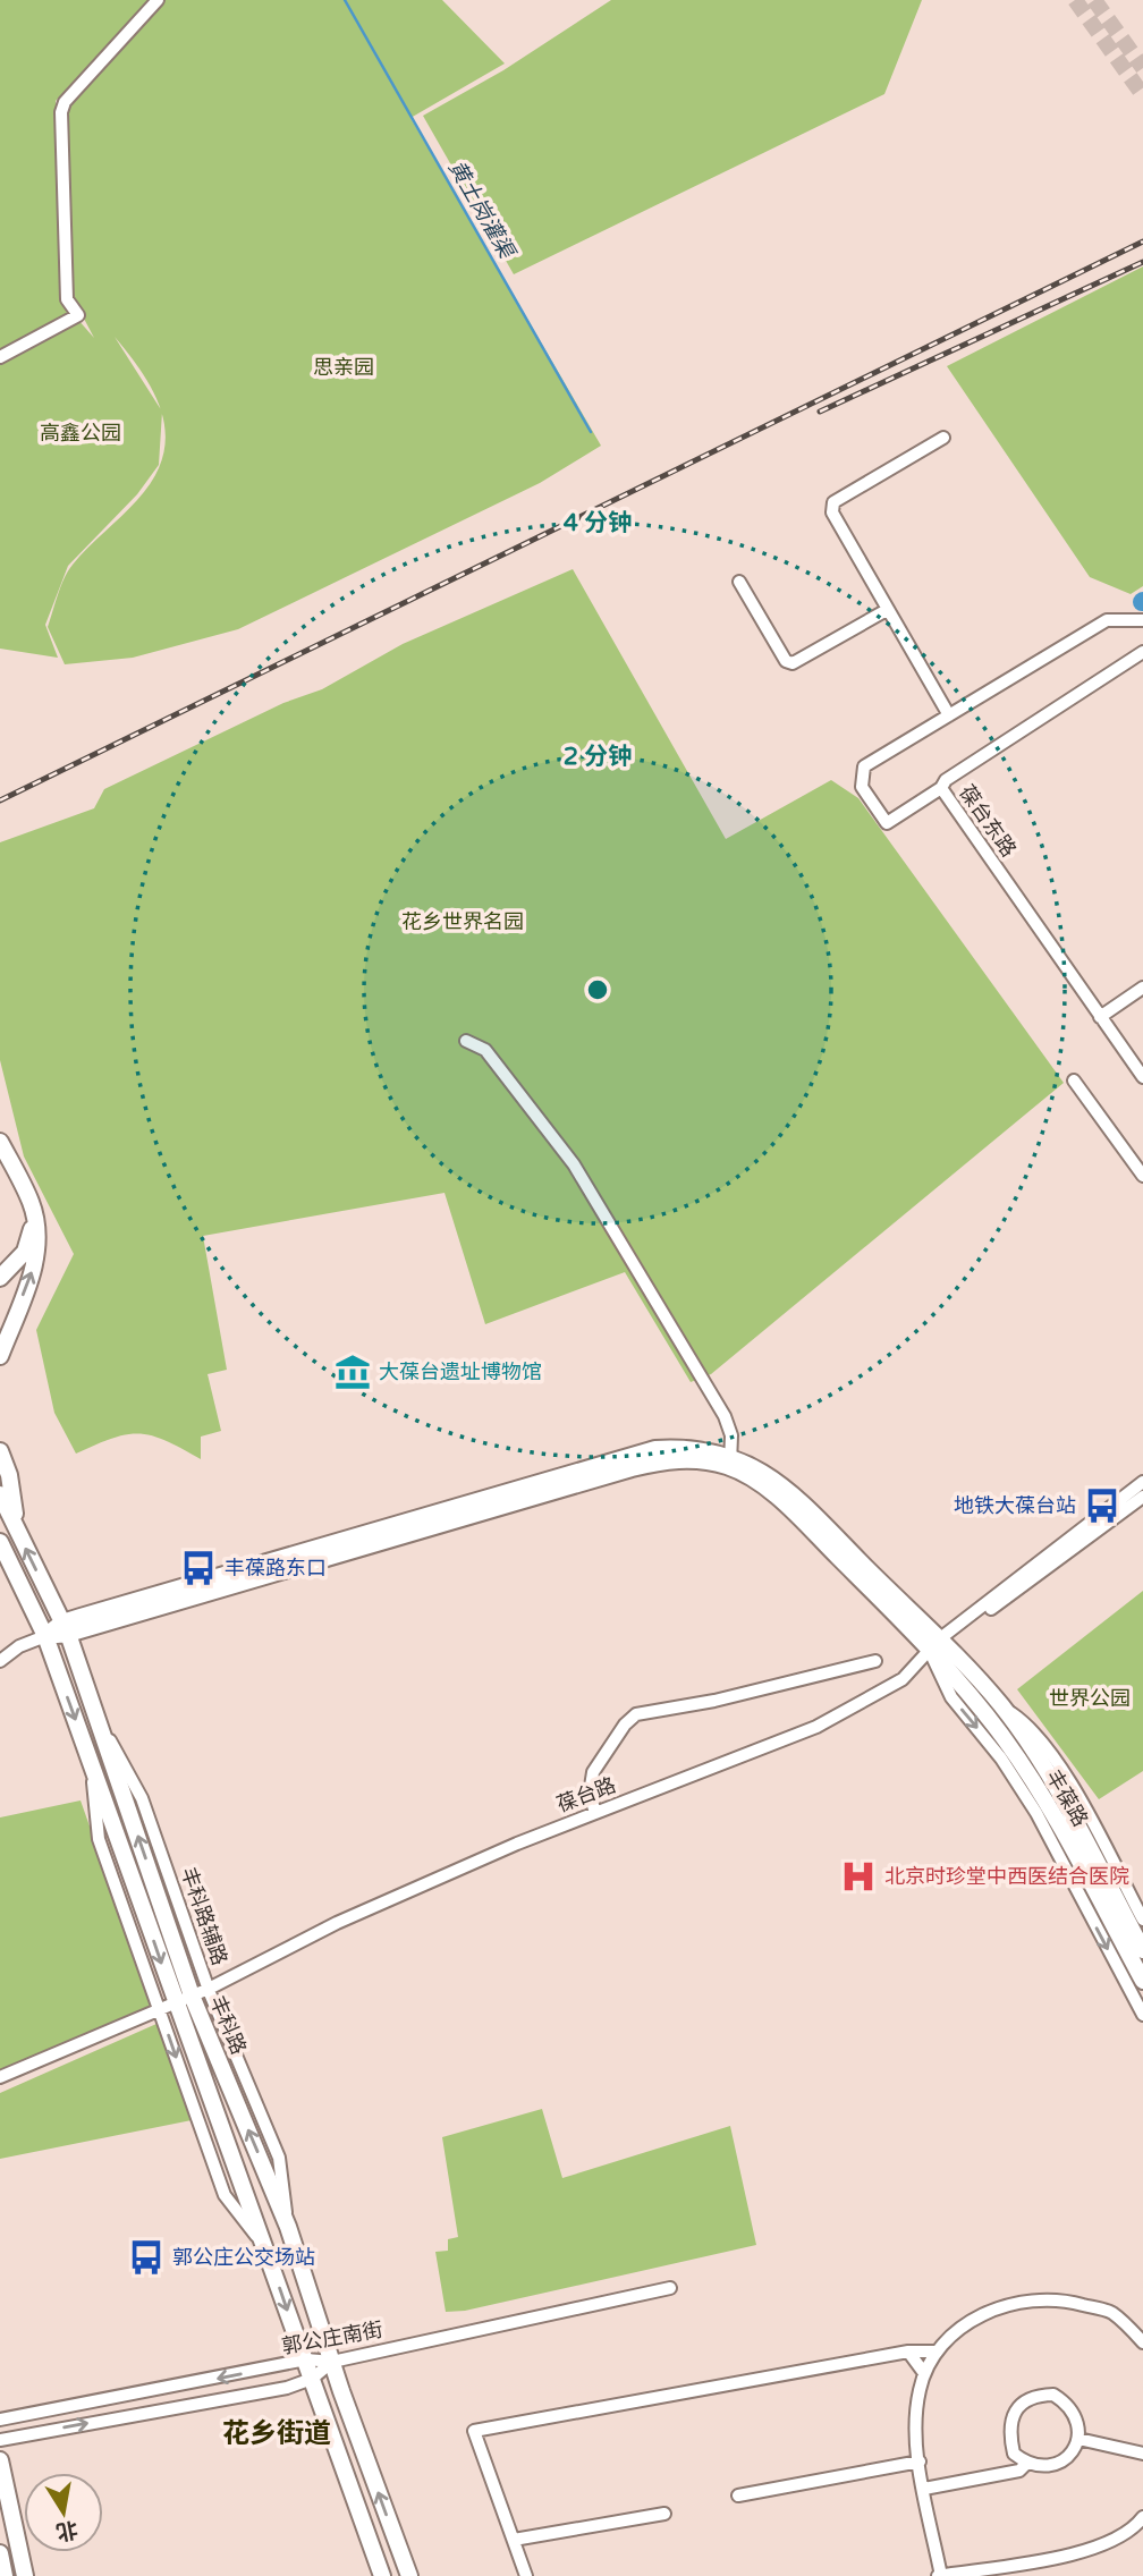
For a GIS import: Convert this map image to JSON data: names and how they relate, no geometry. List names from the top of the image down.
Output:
{
  "streets": {
    "main road": ["丰葆路", "丰科路"],
    "street": [
      "葆台东路",
      "葆台路",
      "丰科路辅路",
      "郭公庄南街"
    ]
  },
  "crossings": [
    ["葆台路", "丰葆路"],
    ["葆台路", "丰科路辅路"],
    ["葆台路", "丰科路"],
    ["丰科路辅路", "丰科路"],
    ["丰科路", "郭公庄南街"]
  ],
  "districts": ["花乡街道"],
  "water": ["黄土岗灌渠"],
  "parks": [
    "思亲园",
    "高鑫公园",
    "花乡世界名园",
    "世界公园"
  ],
  "places": {
    "museum": ["大葆台遗址博物馆"],
    "bus stop": ["地铁大葆台站", "丰葆路东口", "郭公庄公交场站"],
    "hospital": ["北京时珍堂中西医结合医院"]
  },
  "north": "bottom",
  "rings": ["4 分钟", "2 分钟"]
}
